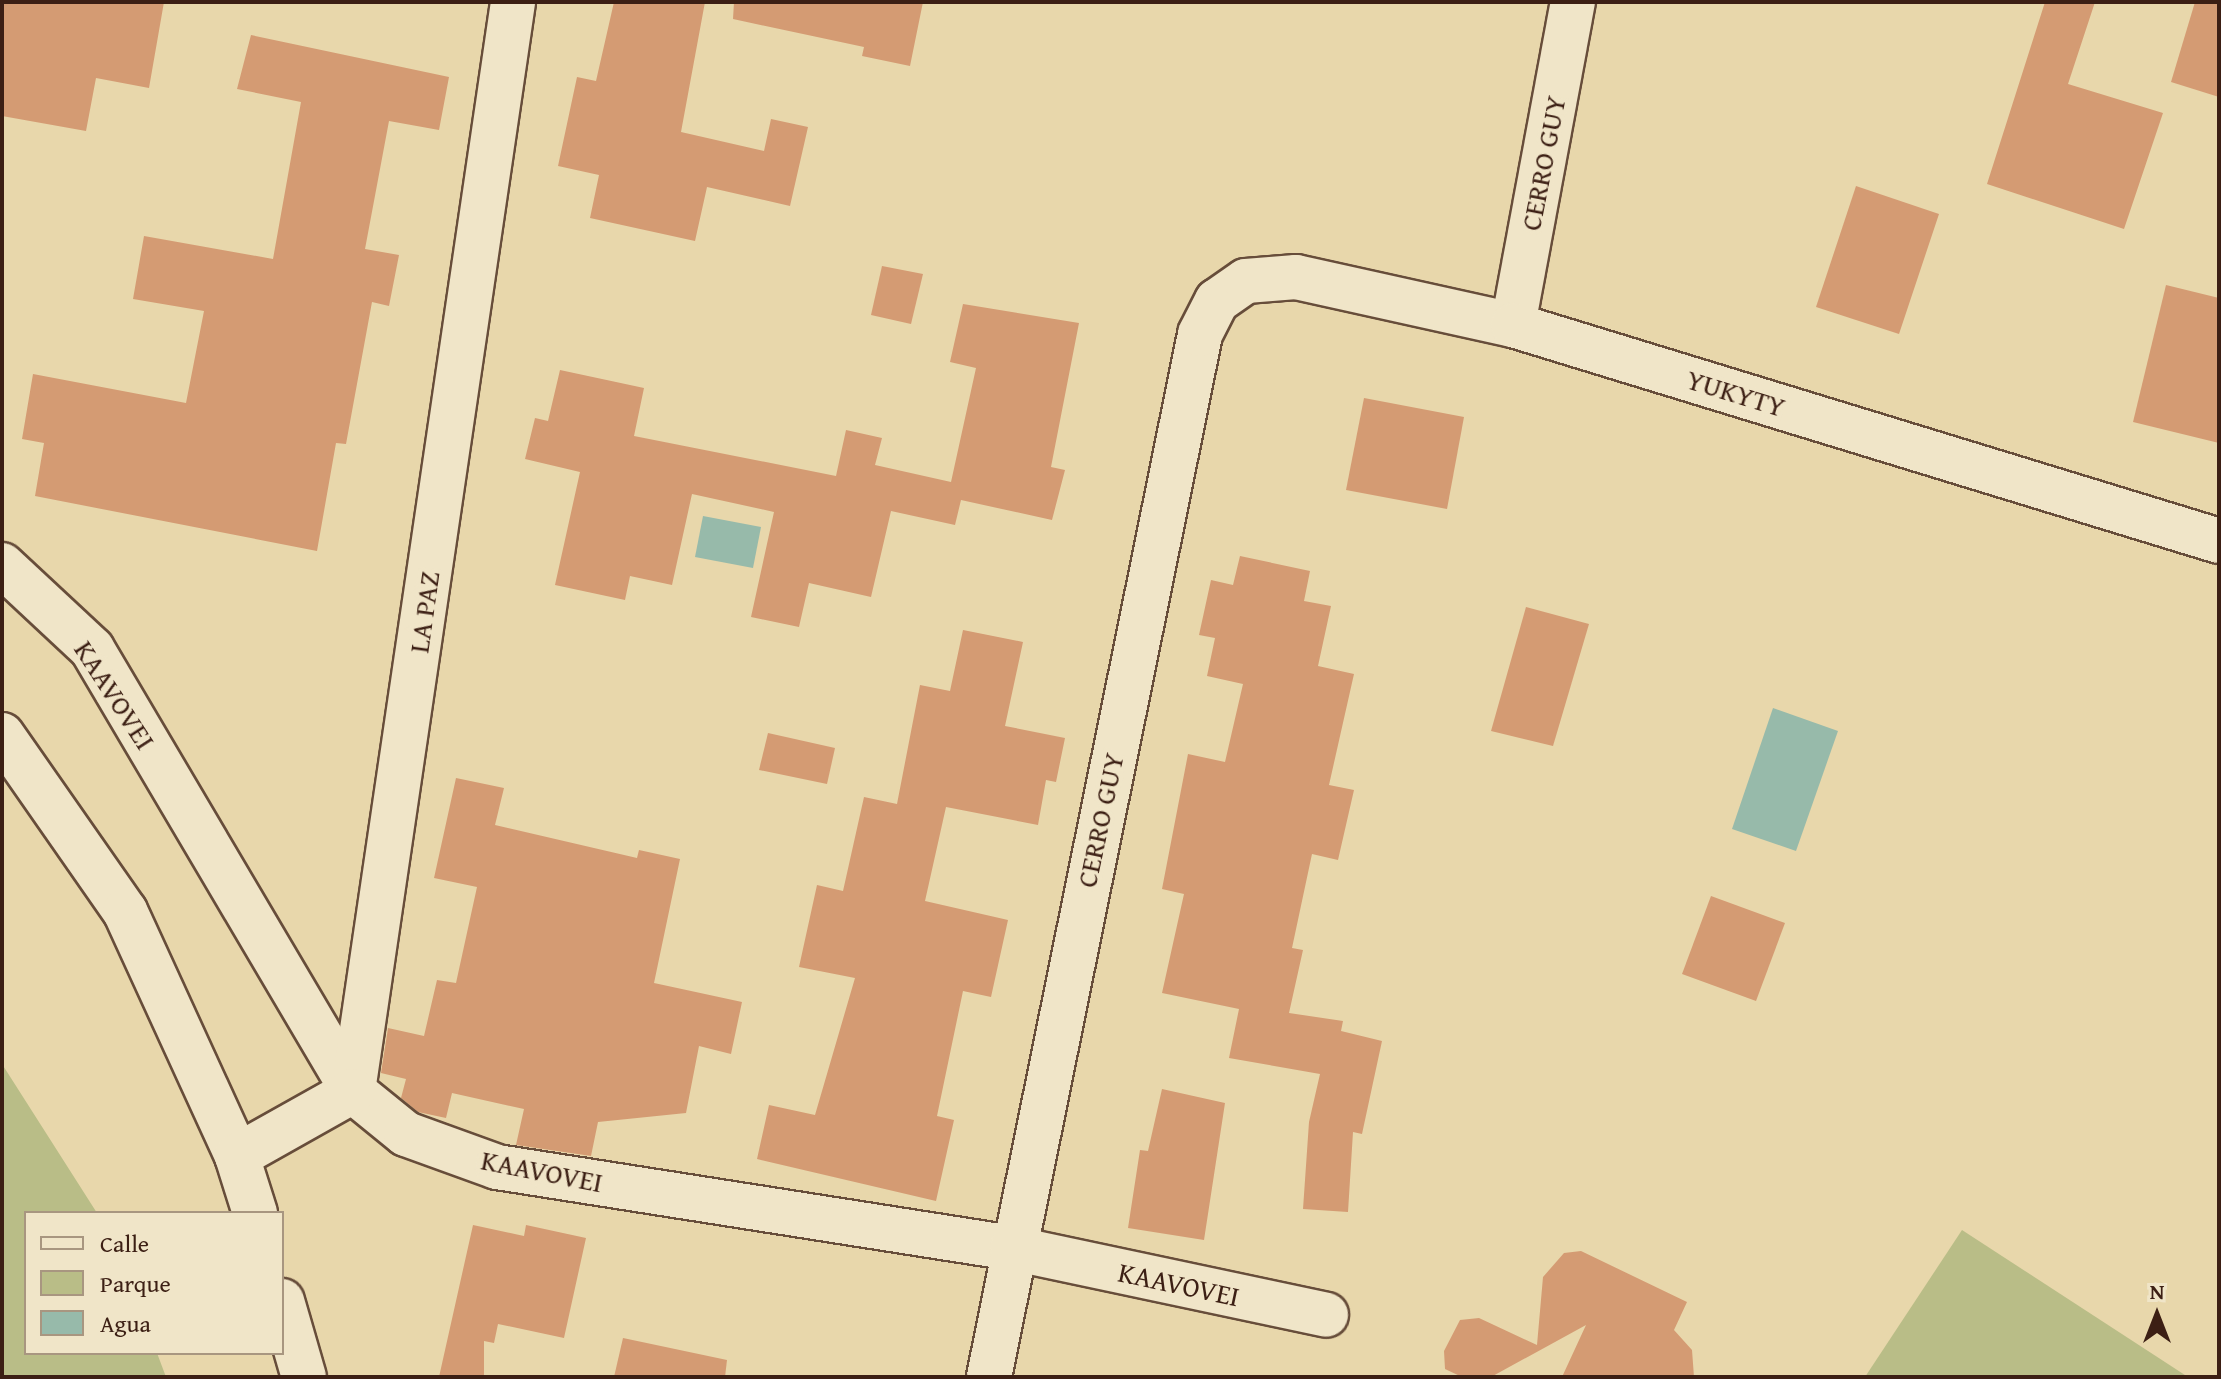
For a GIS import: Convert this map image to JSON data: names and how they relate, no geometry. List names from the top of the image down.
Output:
{
  "streets": {
    "street": [
      "CERRO GUY",
      "YUKYTY",
      "LA PAZ",
      "KAAVOVEI"
    ]
  },
  "crossings": [
    ["CERRO GUY", "YUKYTY"],
    ["CERRO GUY", "KAAVOVEI"],
    ["LA PAZ", "KAAVOVEI"]
  ],
  "legend": ["Calle", "Parque", "Agua"],
  "north": "top"
}
